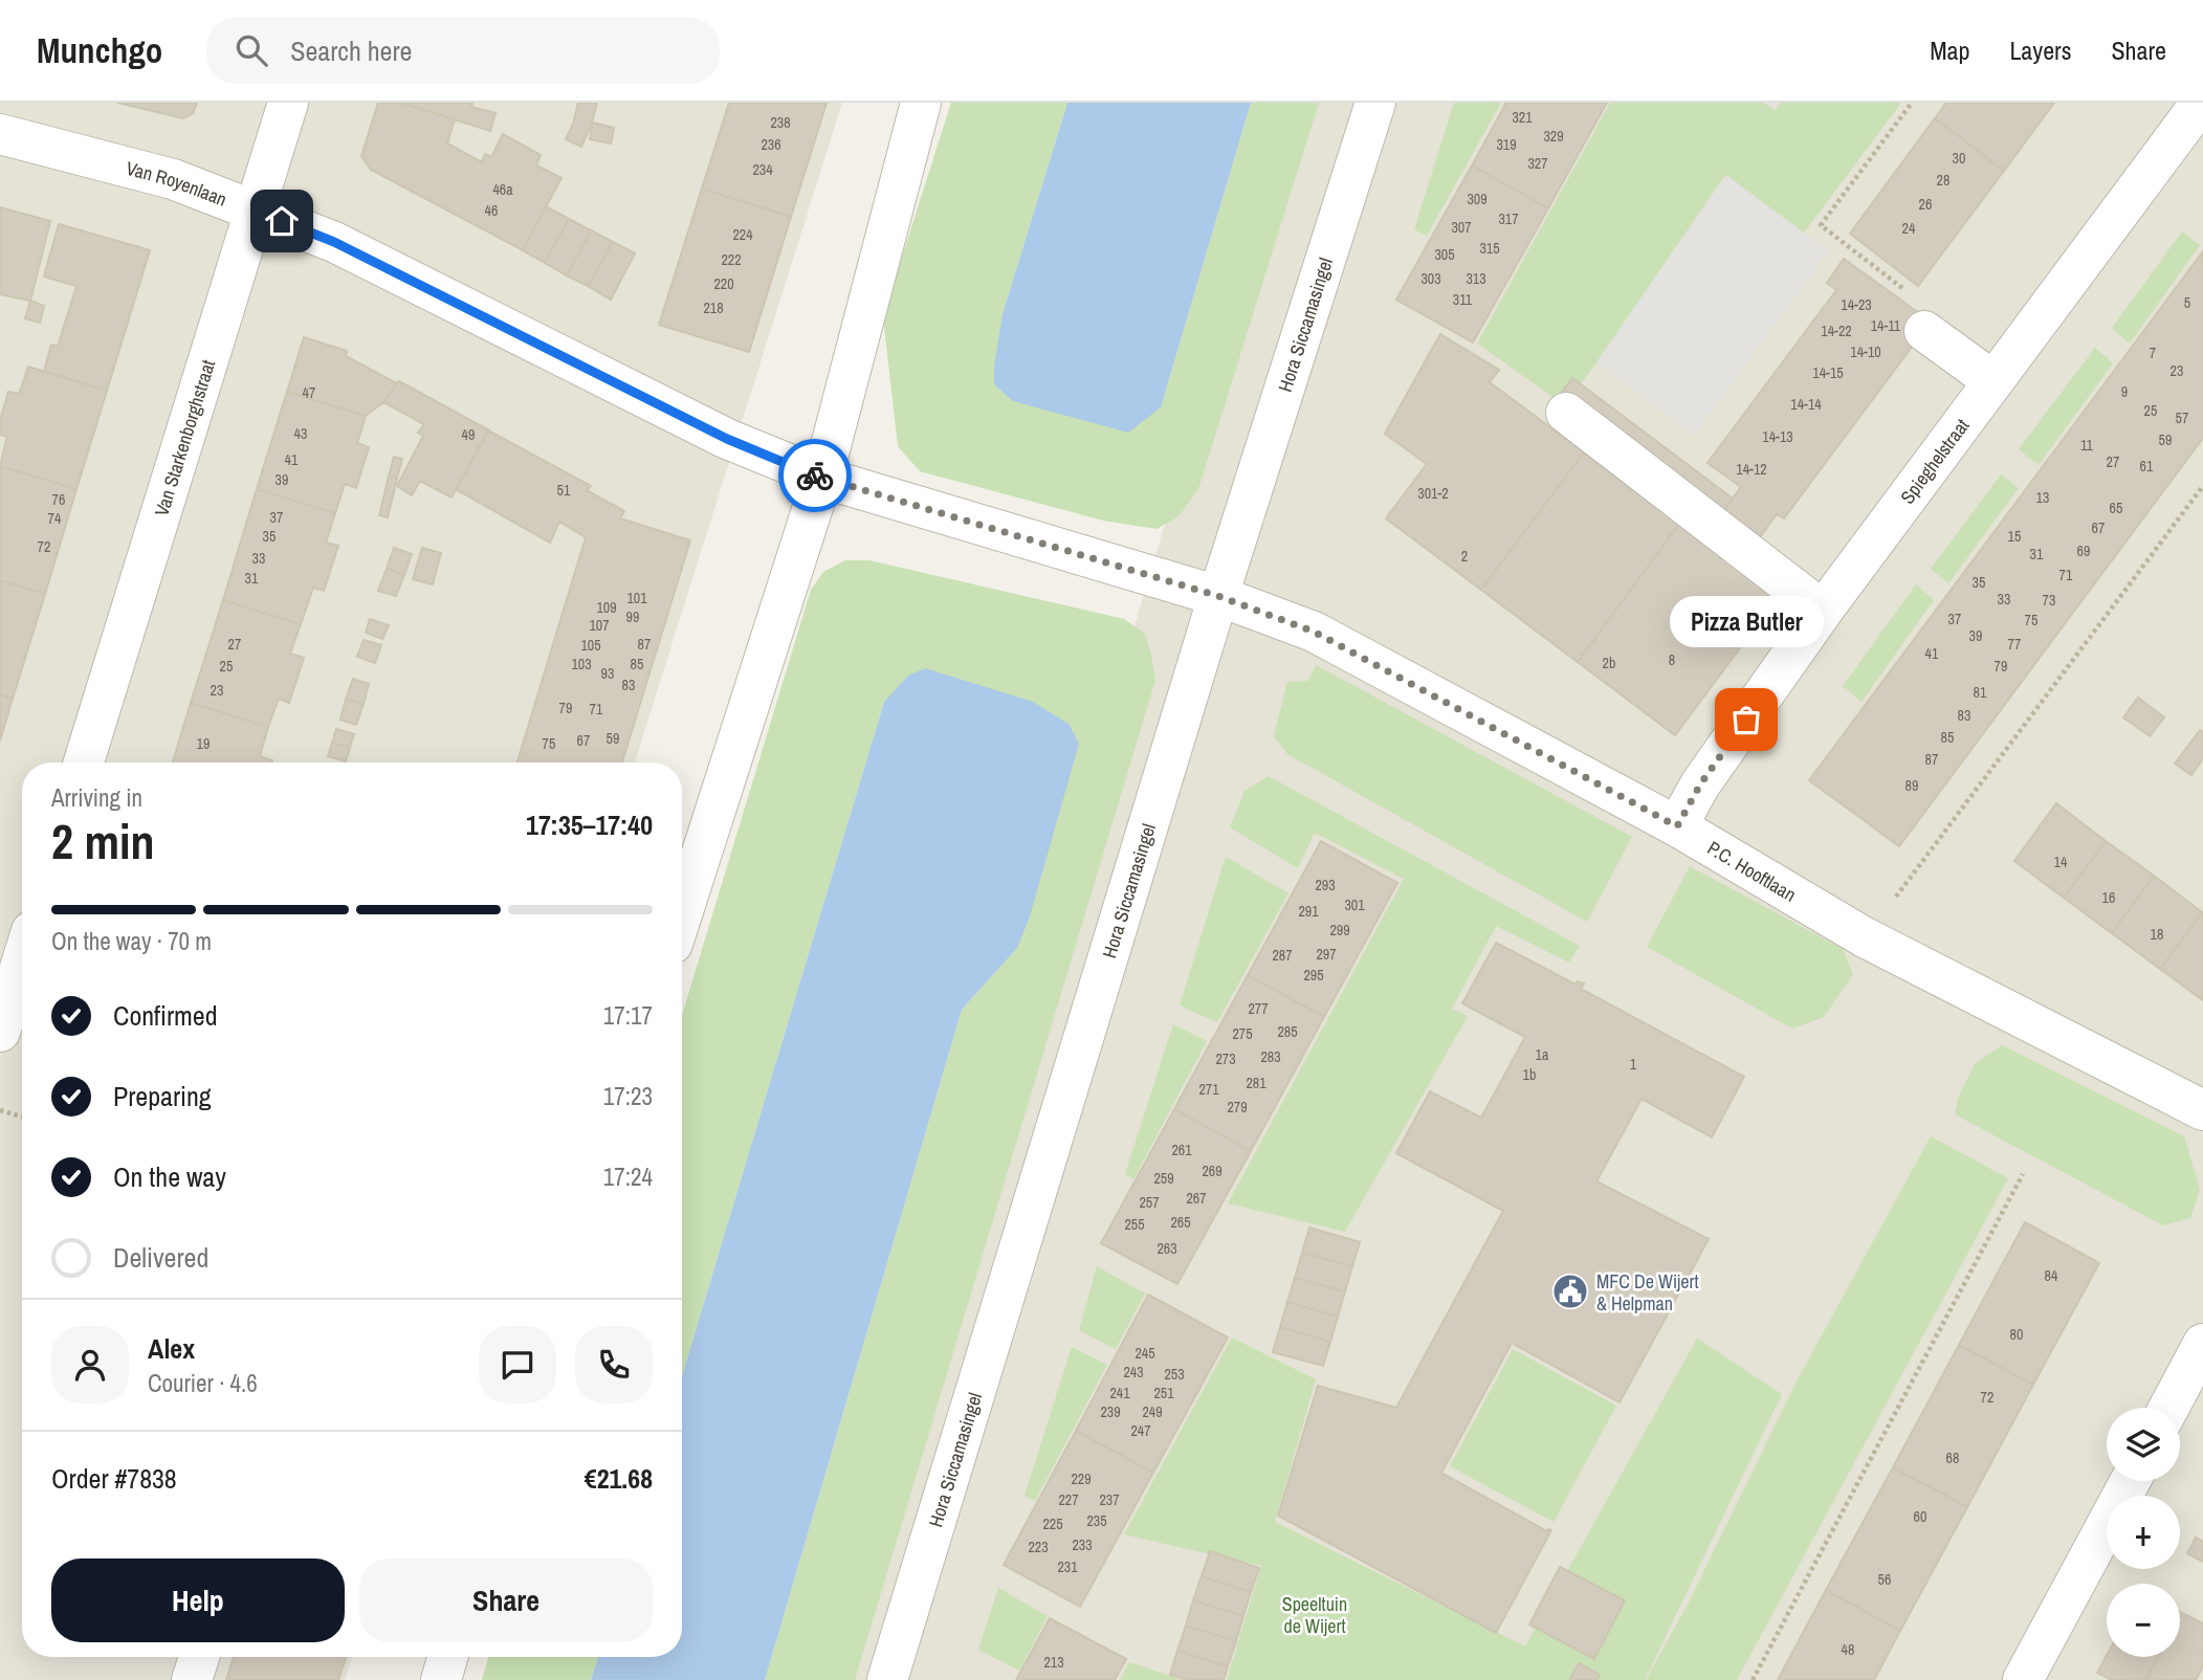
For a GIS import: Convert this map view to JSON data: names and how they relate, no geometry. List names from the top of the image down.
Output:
{
  "streets": {
    "street": [
      "Van Royenlaan",
      "Hora Siccamasingel",
      "Van Starkenborghstraat",
      "Spieghelstraat",
      "P.C. Hooftlaan"
    ]
  },
  "crossings": [
    ["Van Royenlaan", "Hora Siccamasingel"],
    ["Van Royenlaan", "Van Starkenborghstraat"],
    ["Van Royenlaan", "P.C. Hooftlaan"],
    ["Hora Siccamasingel", "P.C. Hooftlaan"],
    ["Spieghelstraat", "P.C. Hooftlaan"]
  ],
  "parks": ["Speeltuin de Wijert"],
  "places": {
    "other": ["Pizza Butler"],
    "public building": ["MFC De Wijert & Helpman"]
  },
  "house_numbers": [
    "321",
    "238",
    "329",
    "236",
    "319",
    "30",
    "327",
    "234",
    "28",
    "46a",
    "309",
    "26",
    "46",
    "317",
    "307",
    "24",
    "224",
    "315",
    "305",
    "222",
    "303",
    "313",
    "220",
    "311",
    "5",
    "14-23",
    "218",
    "14-11",
    "14-22",
    "14-10",
    "7",
    "23",
    "14-15",
    "9",
    "47",
    "14-14",
    "25",
    "57",
    "43",
    "49",
    "14-13",
    "59",
    "11",
    "41",
    "27",
    "61",
    "14-12",
    "39",
    "51",
    "301-2",
    "13",
    "76",
    "65",
    "37",
    "74",
    "67",
    "35",
    "15",
    "72",
    "69",
    "31",
    "2",
    "33",
    "71",
    "31",
    "35",
    "101",
    "33",
    "73",
    "109",
    "99",
    "37",
    "75",
    "107",
    "39",
    "27",
    "87",
    "77",
    "105",
    "41",
    "8",
    "2b",
    "103",
    "85",
    "25",
    "79",
    "93",
    "83",
    "23",
    "81",
    "79",
    "71",
    "83",
    "85",
    "59",
    "67",
    "19",
    "75",
    "87",
    "89",
    "14",
    "293",
    "16",
    "301",
    "291",
    "299",
    "18",
    "297",
    "287",
    "295",
    "277",
    "285",
    "275",
    "1a",
    "283",
    "273",
    "1",
    "1b",
    "281",
    "271",
    "279",
    "261",
    "269",
    "259",
    "267",
    "257",
    "265",
    "255",
    "263",
    "84",
    "80",
    "245",
    "243",
    "253",
    "241",
    "251",
    "72",
    "239",
    "249",
    "247",
    "68",
    "229",
    "227",
    "237",
    "60",
    "235",
    "225",
    "233",
    "223",
    "231",
    "56",
    "48",
    "213"
  ],
  "page": {
    "header": "Munchgo",
    "search": "Search here",
    "nav": ["Map", "Layers", "Share"],
    "bubble": "Pizza Butler",
    "heading": ["2 min", "Arriving in", "17:35–17:40"],
    "panel": [
      "Alex",
      "Courier · 4.6",
      "Order #7838",
      "€21.68"
    ],
    "bar": "On the way · 70 m",
    "list": [
      ["Confirmed", "17:17"],
      ["Preparing", "17:23"],
      ["On the way", "17:24"],
      "Delivered"
    ],
    "map_buttons": ["+", "−"],
    "buttons": ["Help", "Share"]
  }
}
